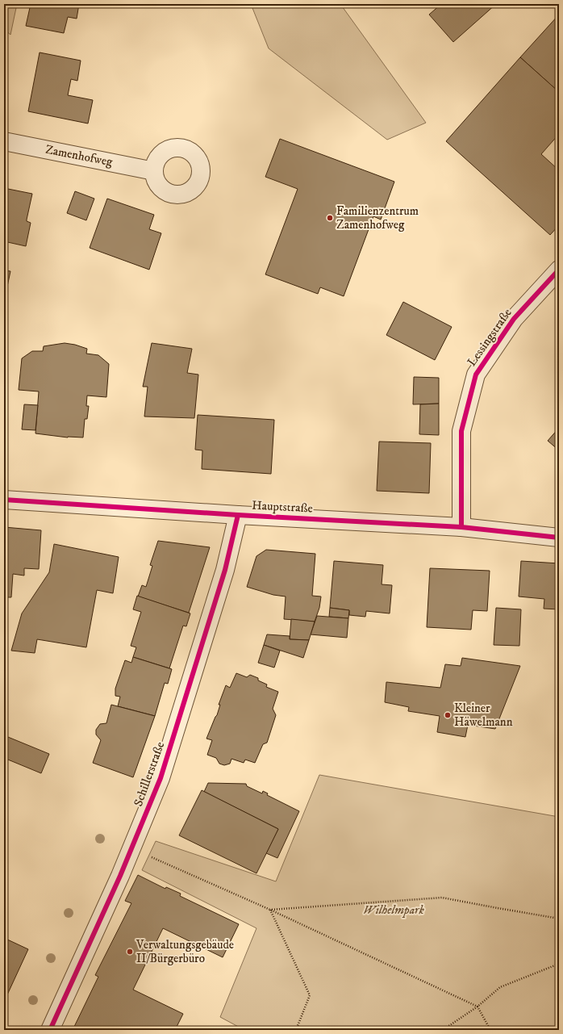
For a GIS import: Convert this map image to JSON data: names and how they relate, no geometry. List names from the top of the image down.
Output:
{
  "streets": {
    "street": [
      "Zamenhofweg",
      "Lessingstraße",
      "Hauptstraße",
      "Schillerstraße"
    ]
  },
  "crossings": [
    ["Lessingstraße", "Hauptstraße"],
    ["Hauptstraße", "Schillerstraße"]
  ],
  "parks": ["Wilhelmpark"],
  "places": ["Familienzentrum Zamenhofweg", "Kleiner Häwelmann", "Verwaltungsgebäude II/Bürgerbüro"]
}
